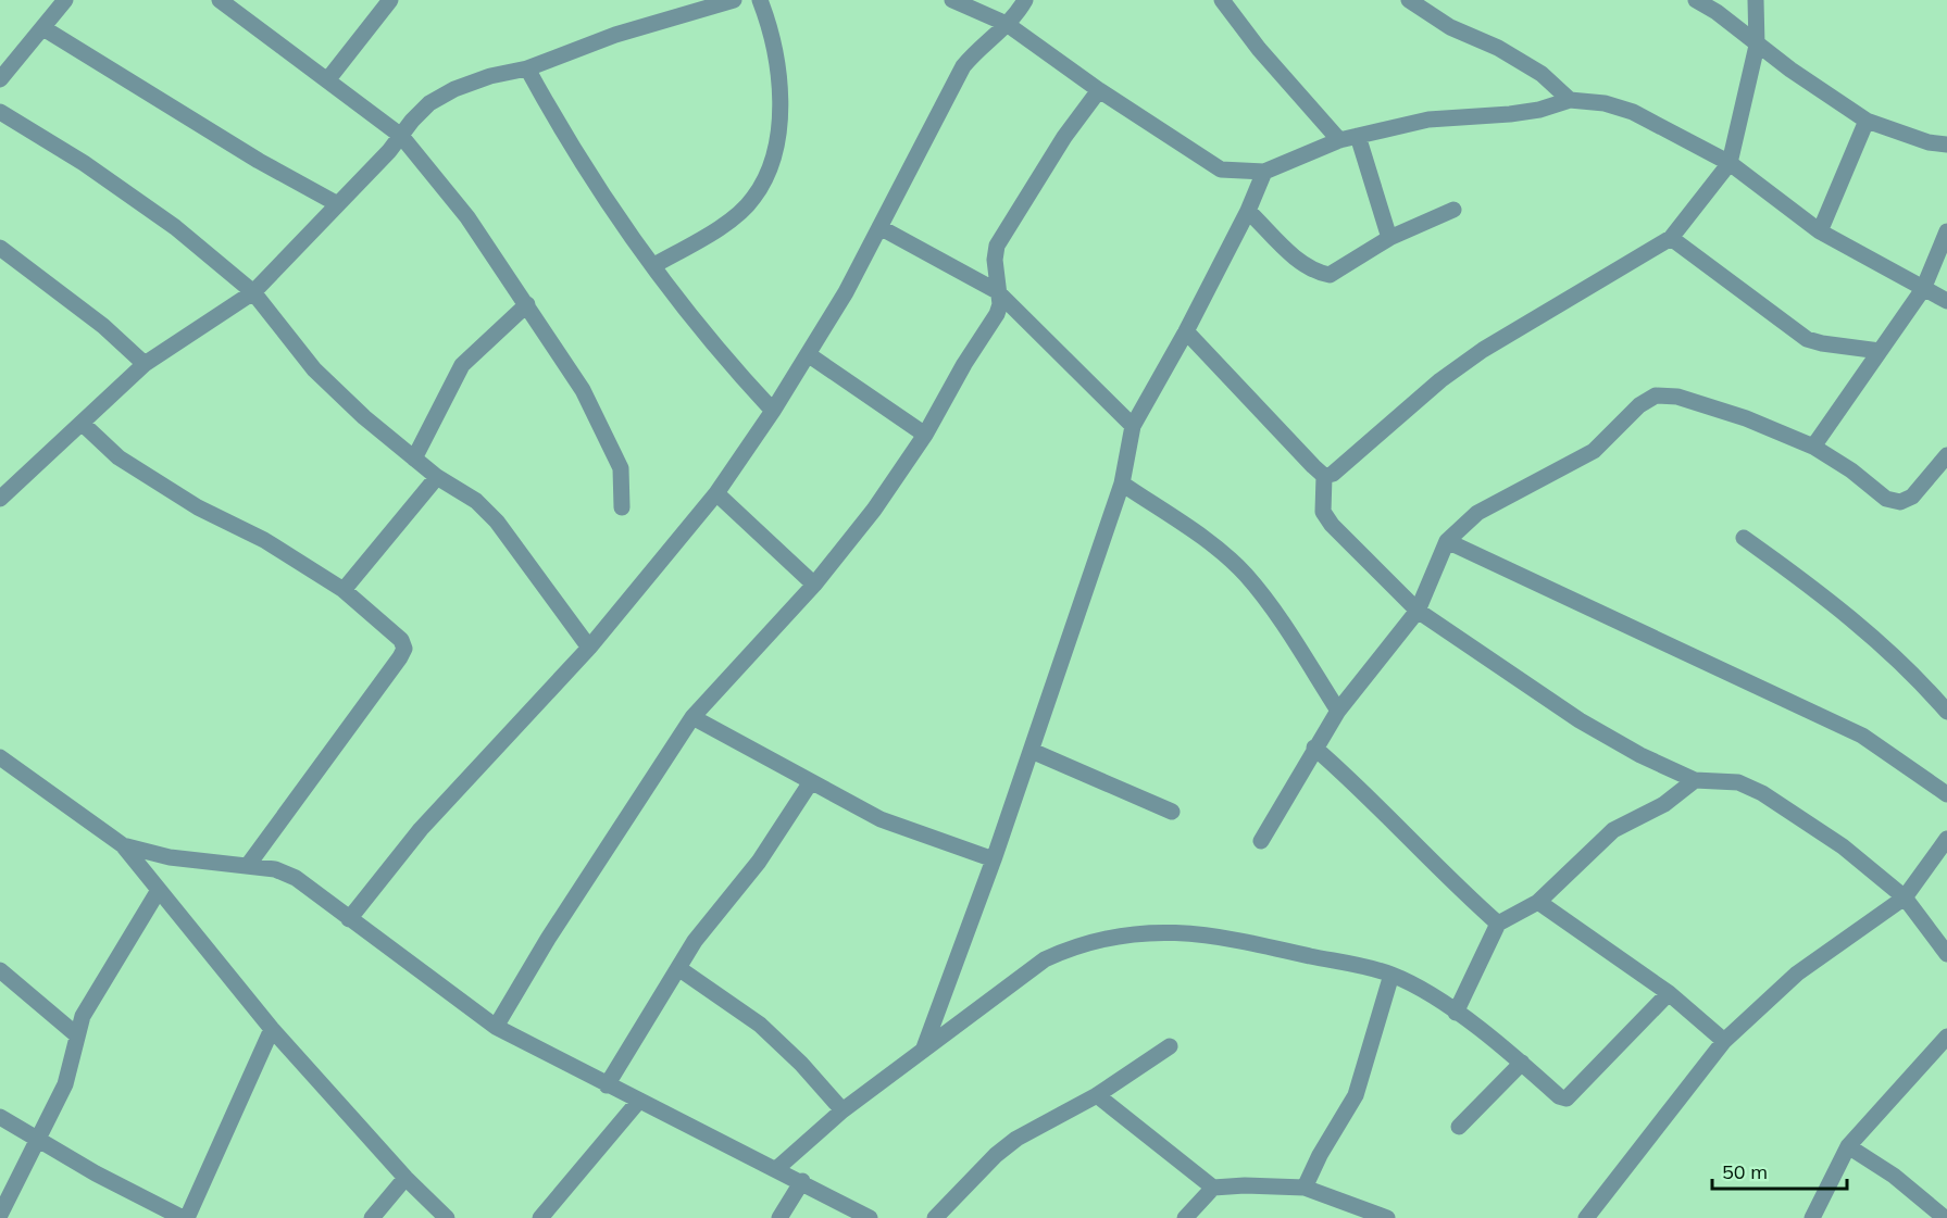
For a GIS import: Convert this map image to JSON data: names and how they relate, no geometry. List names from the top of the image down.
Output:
{
  "scale_bar": "50 m"
}
